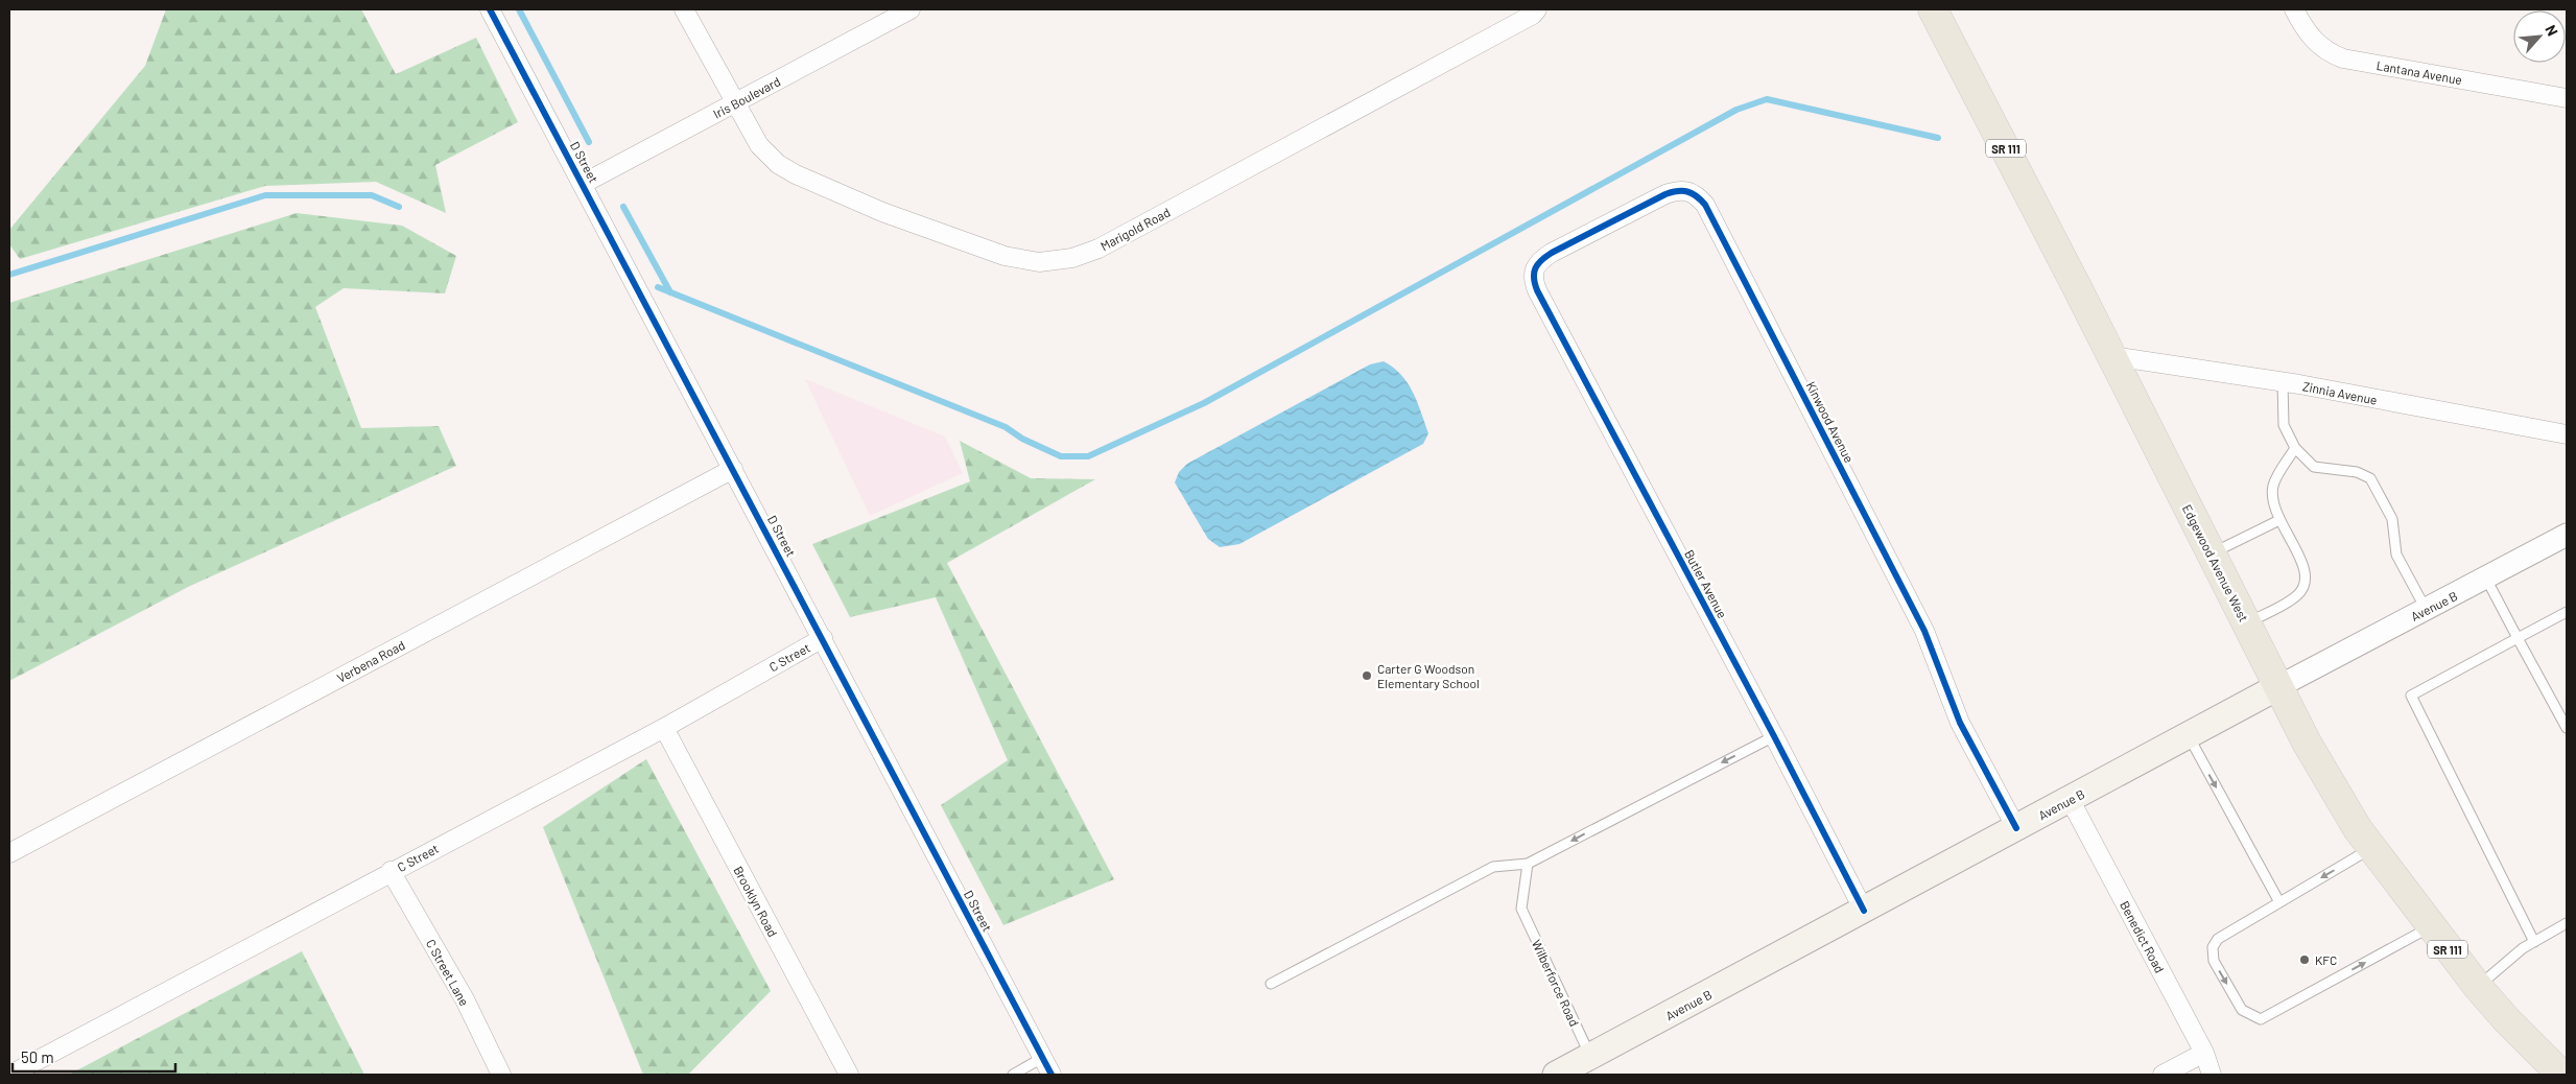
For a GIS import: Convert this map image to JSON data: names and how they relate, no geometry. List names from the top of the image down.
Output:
{
  "streets": {
    "main road": ["SR 111", "Edgewood Avenue West", "Avenue B"],
    "street": [
      "Lantana Avenue",
      "Iris Boulevard",
      "D Street",
      "Marigold Road",
      "Zinnia Avenue",
      "Kinwood Avenue",
      "Butler Avenue",
      "C Street",
      "Verbena Road",
      "Brooklyn Road",
      "Benedict Road",
      "C Street Lane"
    ],
    "lane": ["Wilberforce Road"]
  },
  "crossings": [
    ["Iris Boulevard", "D Street"],
    ["Iris Boulevard", "Marigold Road"],
    ["D Street", "C Street"],
    ["D Street", "Verbena Road"],
    ["Zinnia Avenue", "Edgewood Avenue West"],
    ["Kinwood Avenue", "Butler Avenue"],
    ["Kinwood Avenue", "Avenue B"],
    ["Edgewood Avenue West", "Avenue B"],
    ["Butler Avenue", "Avenue B"],
    ["Avenue B", "Benedict Road"],
    ["Avenue B", "Wilberforce Road"],
    ["C Street", "Brooklyn Road"],
    ["C Street", "C Street Lane"]
  ],
  "places": ["Carter G Woodson Elementary School", "KFC"],
  "scale_bar": "50 m",
  "north": "top right"
}
